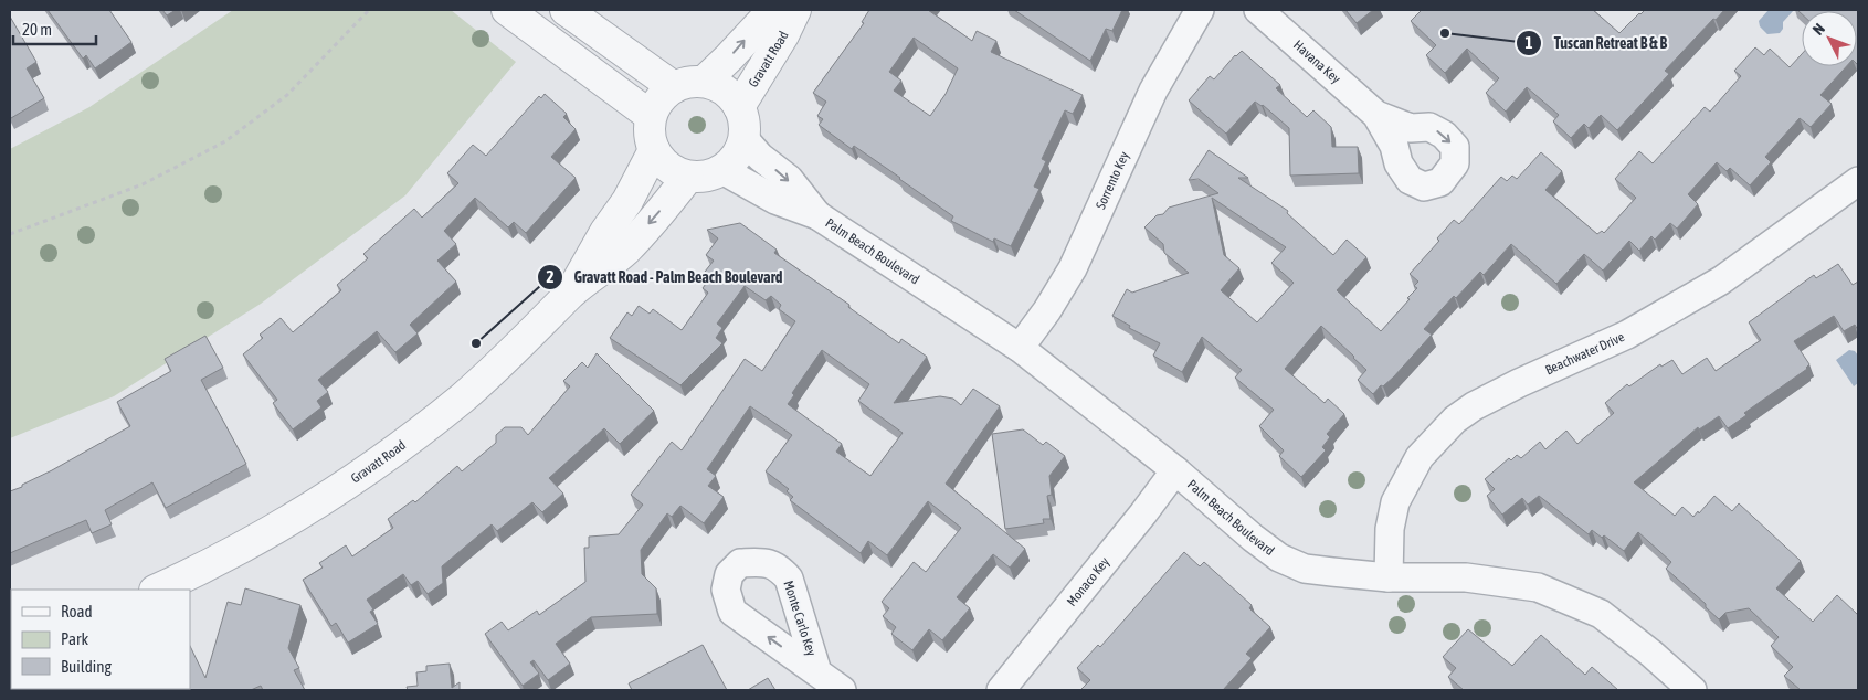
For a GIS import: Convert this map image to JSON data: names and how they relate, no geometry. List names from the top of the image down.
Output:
{
  "streets": {
    "street": [
      "Gravatt Road",
      "Havana Key",
      "Sorrento Key",
      "Palm Beach Boulevard",
      "Beachwater Drive",
      "Monaco Key",
      "Monte Carlo Key"
    ]
  },
  "crossings": [
    ["Gravatt Road", "Palm Beach Boulevard"],
    ["Sorrento Key", "Palm Beach Boulevard"],
    ["Palm Beach Boulevard", "Beachwater Drive"],
    ["Palm Beach Boulevard", "Monaco Key"]
  ],
  "places": ["Tuscan Retreat B & B", "Gravatt Road - Palm Beach Boulevard"],
  "legend": ["Road", "Park", "Building"],
  "scale_bar": "20 m",
  "north": "top left"
}
